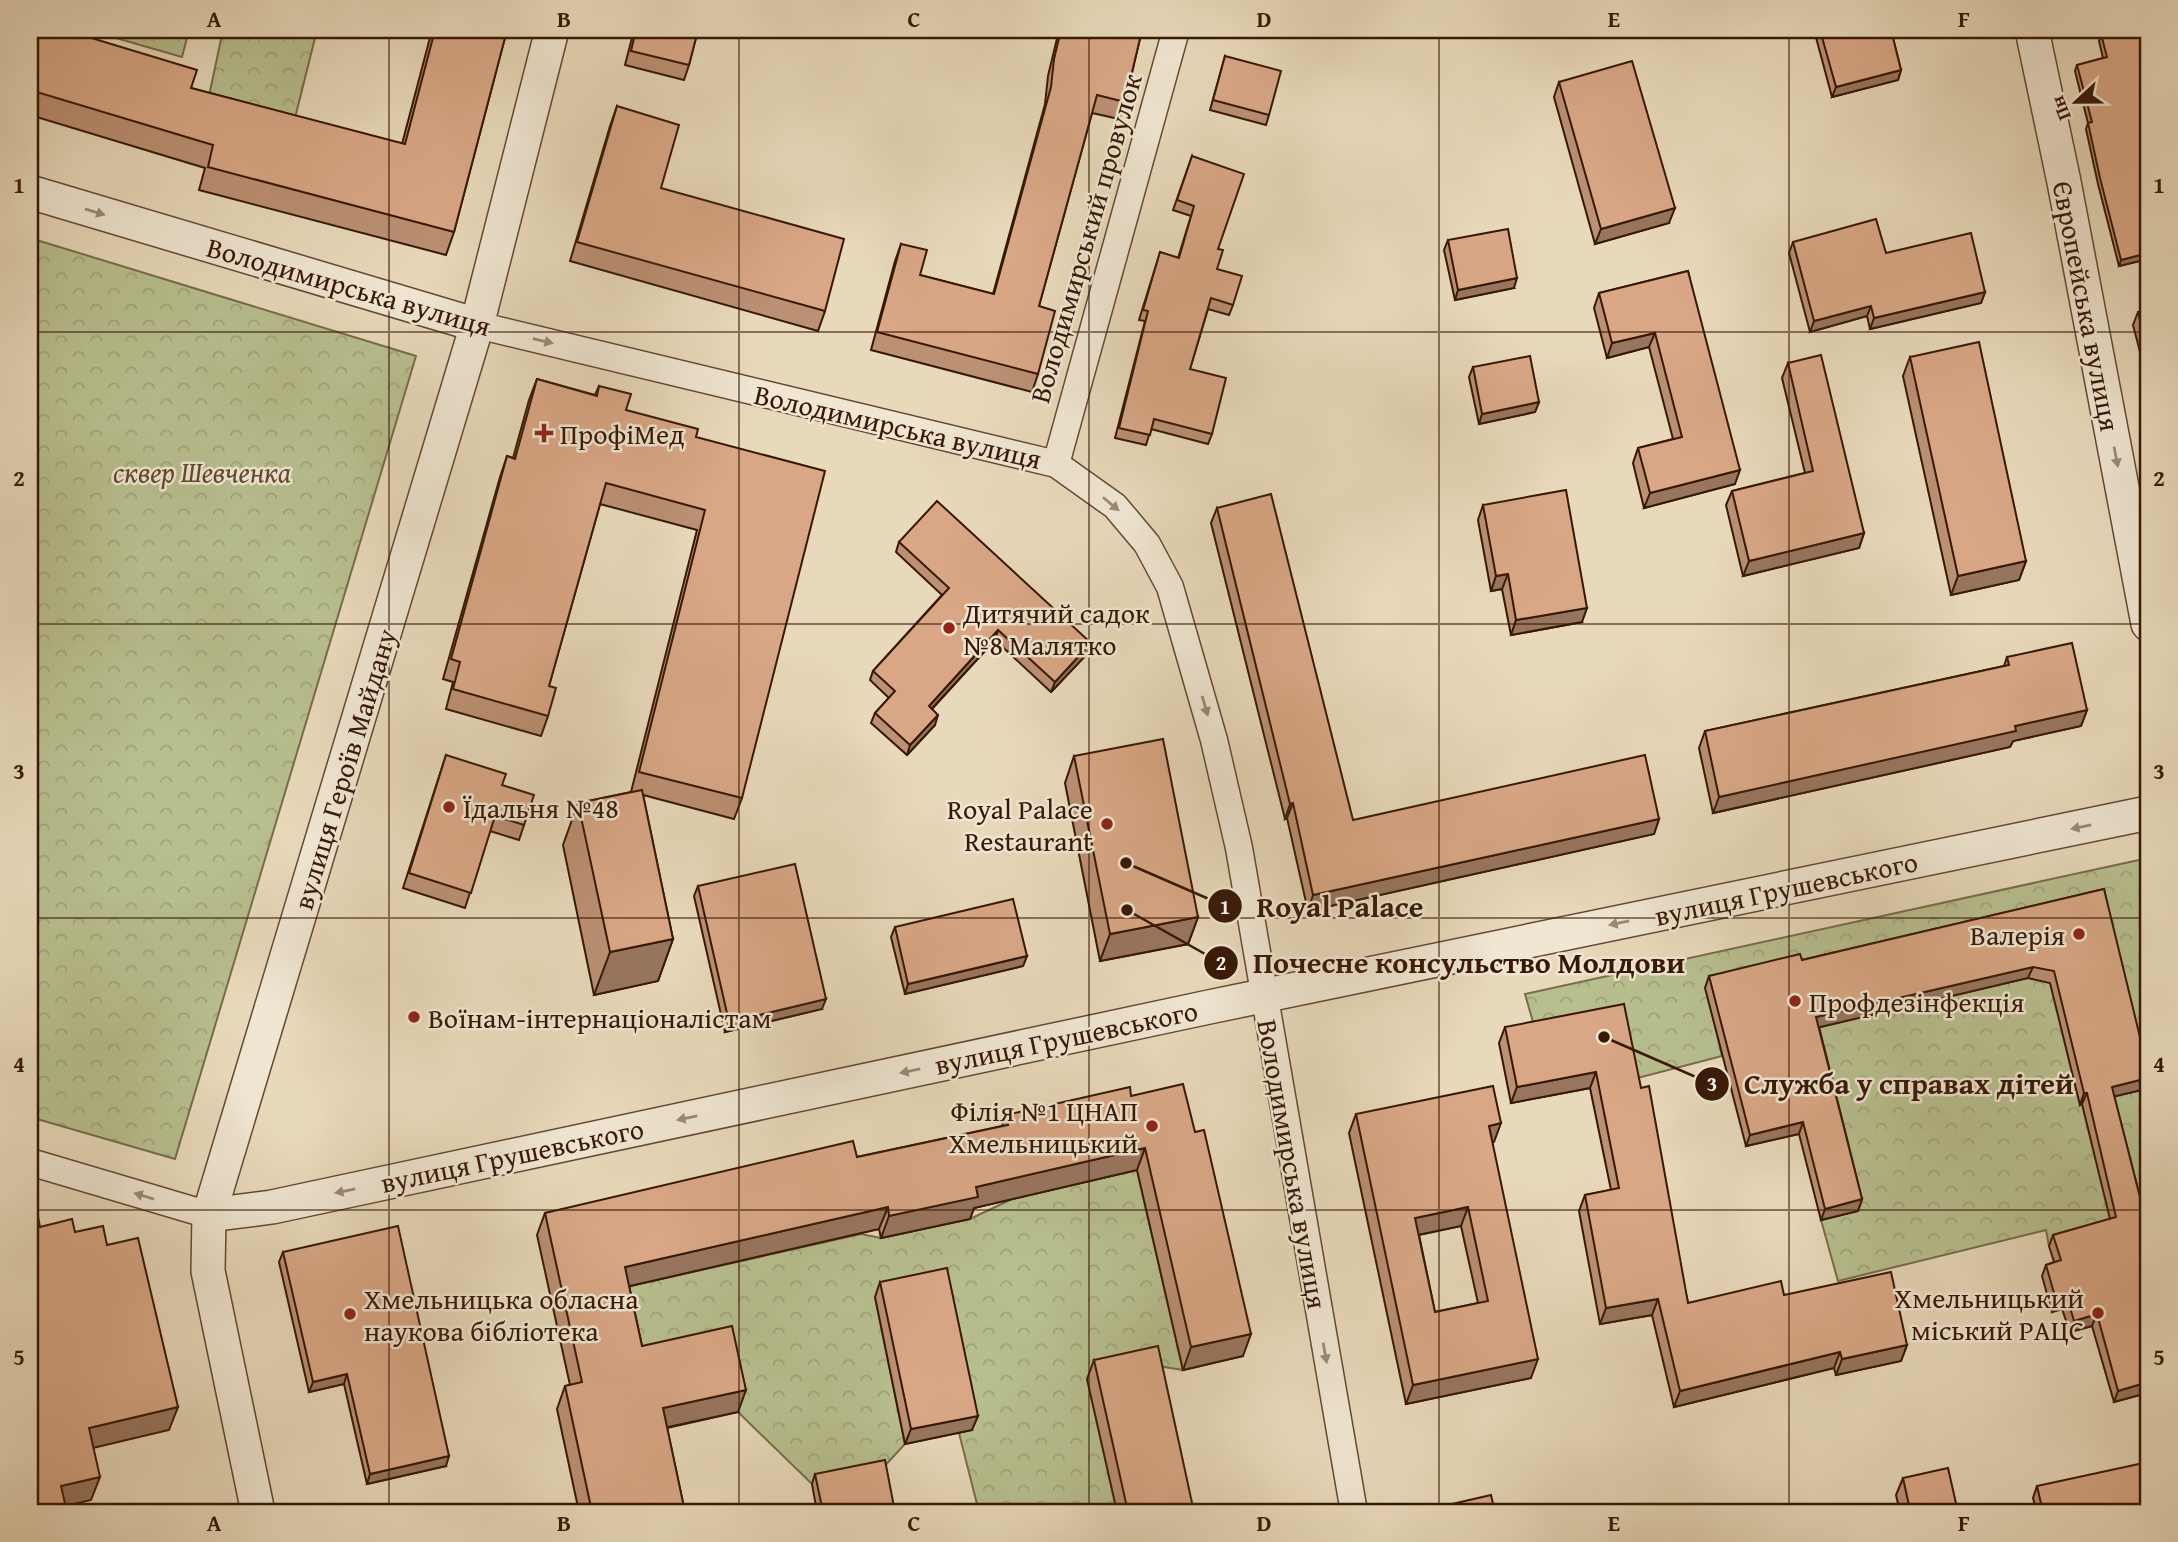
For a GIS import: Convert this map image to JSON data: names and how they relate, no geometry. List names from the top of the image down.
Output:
{
  "streets": {
    "street": [
      "Володимирський провулок",
      "Володимирська вулиця",
      "Європейська вулиця",
      "вулиця Героїв Майдану",
      "вулиця Грушевського"
    ]
  },
  "crossings": [
    ["Володимирський провулок", "Володимирська вулиця"],
    ["Володимирська вулиця", "вулиця Героїв Майдану"],
    ["Володимирська вулиця", "вулиця Грушевського"],
    ["вулиця Героїв Майдану", "вулиця Грушевського"]
  ],
  "one_way": ["Володимирська вулиця", "Європейська вулиця", "вулиця Грушевського"],
  "parks": ["сквер Шевченка"],
  "places": {
    "health": ["ПрофіМед"],
    "other": [
      "Дитячий садок №8 Малятко",
      "Їдальня №48",
      "Royal Palace Restaurant",
      "Royal Palace",
      "Почесне консульство Молдови",
      "Валерія",
      "Профдезінфекція",
      "Воїнам-інтернаціоналістам",
      "Служба у справах дітей",
      "Філія №1 ЦНАП Хмельницький",
      "Хмельницький міський РАЦС",
      "Хмельницька обласна наукова бібліотека"
    ]
  },
  "north": "left",
  "grid": {
    "columns": [
      "A",
      "B",
      "C",
      "D",
      "E",
      "F"
    ],
    "rows": [
      "1",
      "2",
      "3",
      "4",
      "5"
    ]
  }
}
